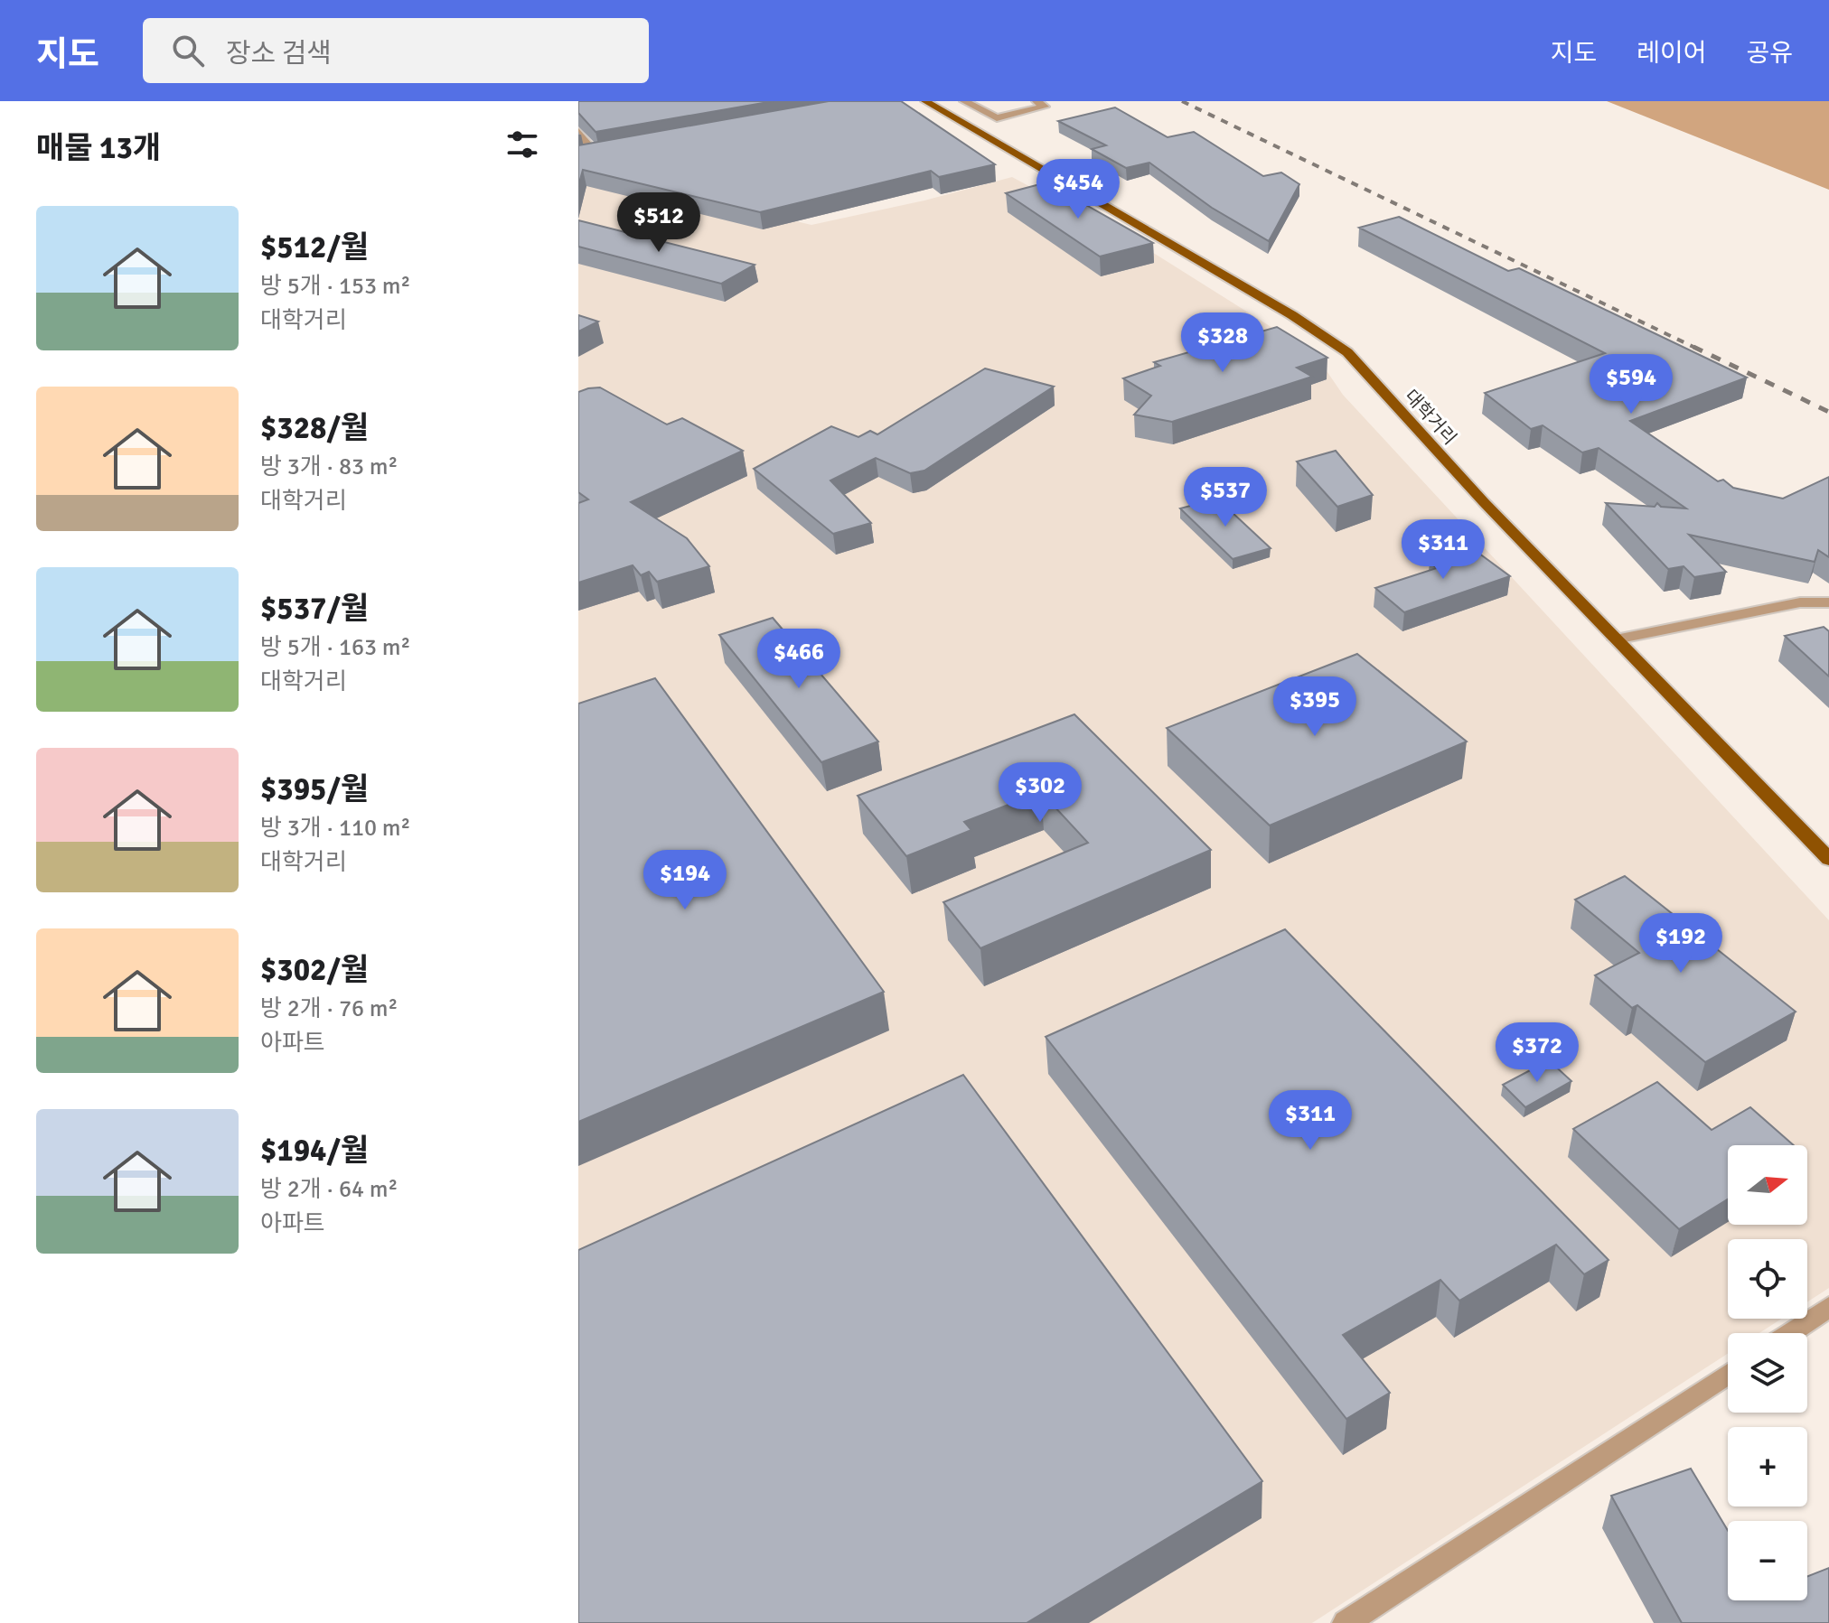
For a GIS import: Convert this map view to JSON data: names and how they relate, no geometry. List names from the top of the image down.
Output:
{
  "streets": {
    "main road": ["대학거리"]
  },
  "north": "right",
  "page": {
    "header": "지도",
    "search": "장소 검색",
    "nav": ["지도", "레이어", "공유"],
    "heading": "매물 13개",
    "price": [
      "$454",
      "$512",
      "$328",
      "$594",
      "$537",
      "$311",
      "$466",
      "$395",
      "$302",
      "$194",
      "$192",
      "$372",
      "$311"
    ],
    "list": [
      {
        "name": "$512/월",
        "note": "방 5개 · 153 m² · 대학거리"
      },
      {
        "name": "$328/월",
        "note": "방 3개 · 83 m² · 대학거리"
      },
      {
        "name": "$537/월",
        "note": "방 5개 · 163 m² · 대학거리"
      },
      {
        "name": "$395/월",
        "note": "방 3개 · 110 m² · 대학거리"
      },
      {
        "name": "$302/월",
        "note": "방 2개 · 76 m² · 아파트"
      },
      {
        "name": "$194/월",
        "note": "방 2개 · 64 m² · 아파트"
      }
    ],
    "map_buttons": ["+", "−"]
  }
}
